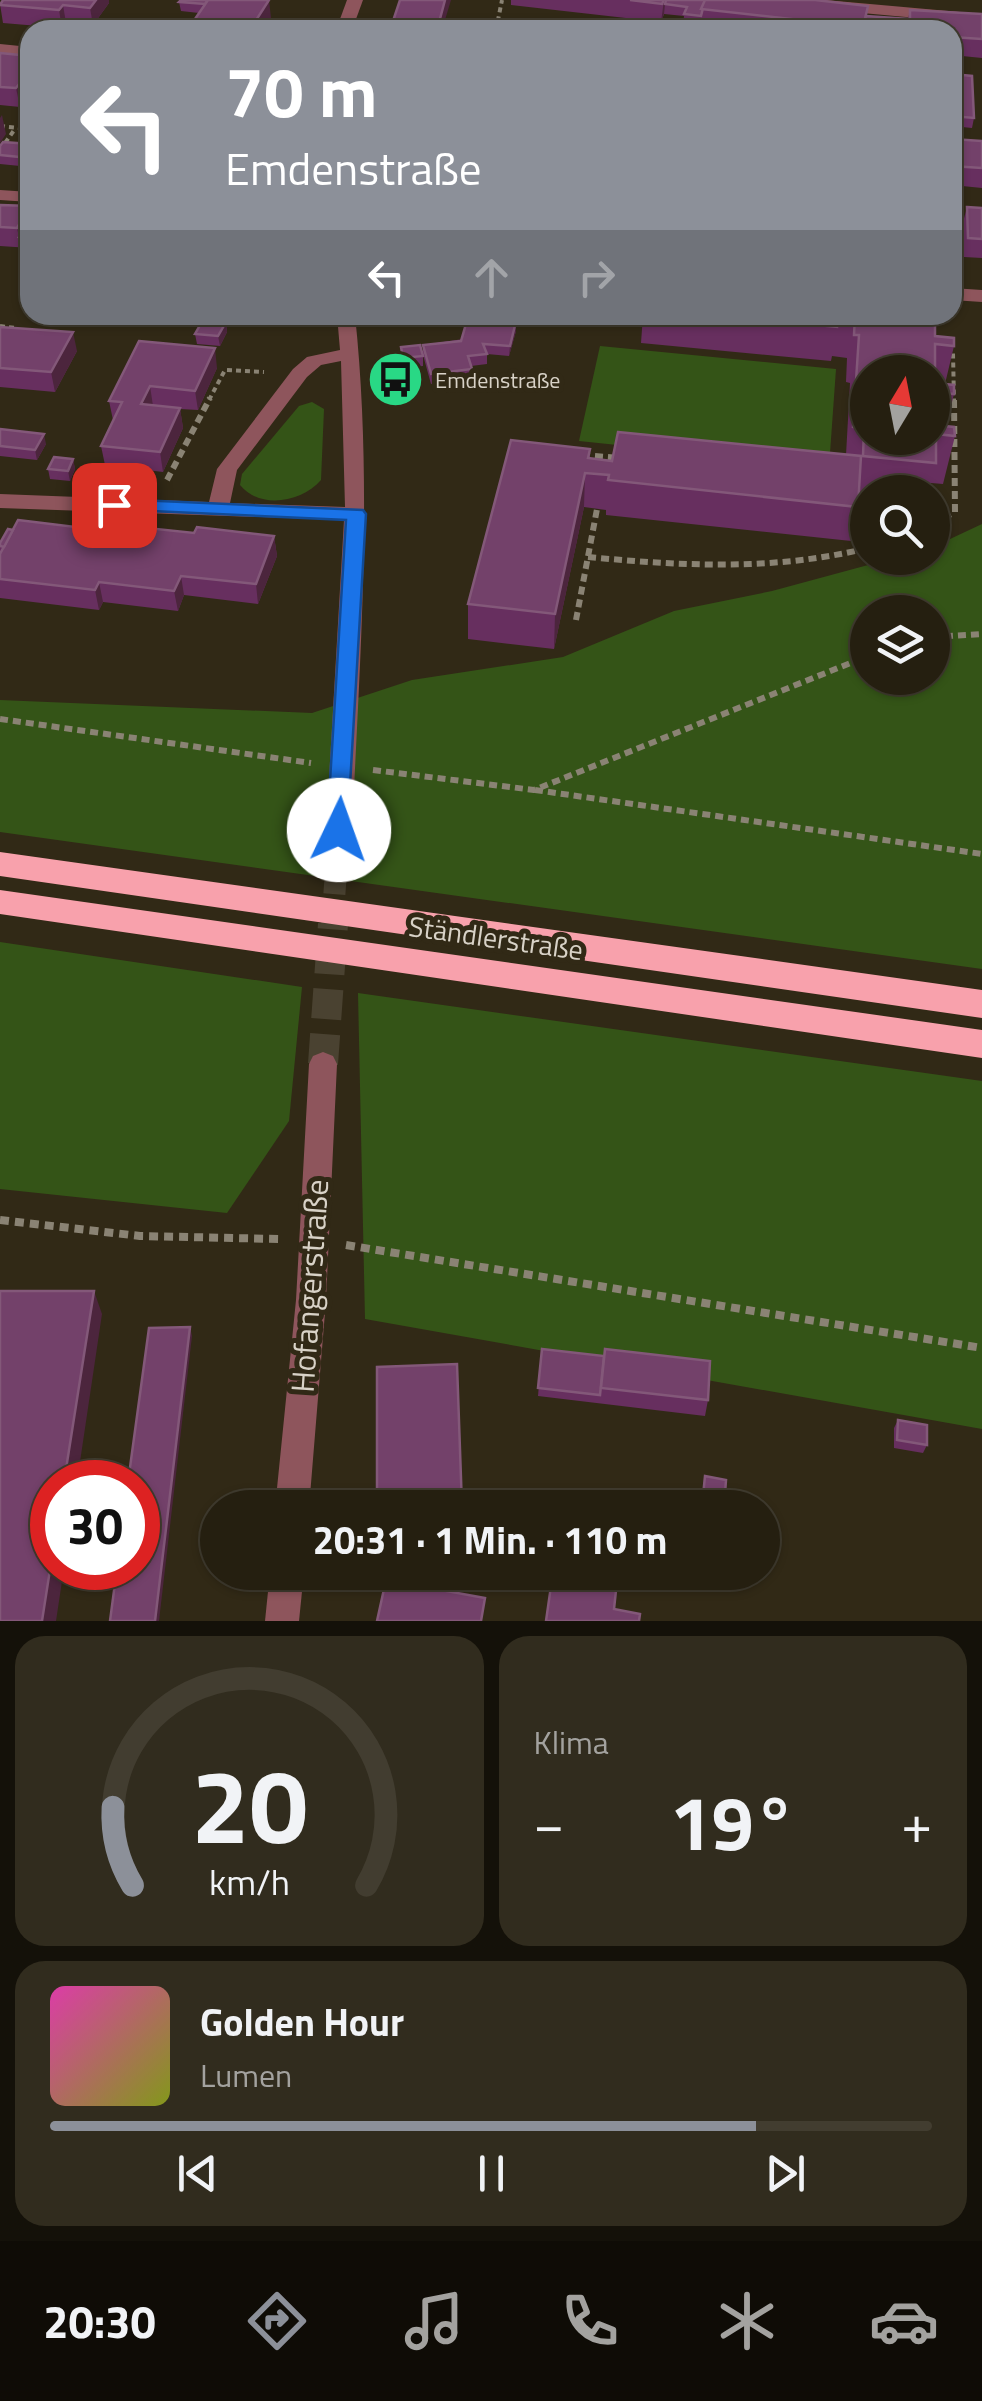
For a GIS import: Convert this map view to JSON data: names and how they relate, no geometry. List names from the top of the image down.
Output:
{
  "streets": {
    "highway": ["Ständlerstraße"],
    "street": ["Hofangerstraße"]
  },
  "places": {
    "bus stop": ["Emdenstraße"]
  },
  "north": "top",
  "page": {
    "turn": ["70 m", "Emdenstraße"],
    "limit": "30",
    "trip": "20:31 · 1 Min. · 110 m",
    "tile": "Klima",
    "heat": ["−", "19°", "+"],
    "song": ["Golden Hour", "Lumen"],
    "tabs": "20:30",
    "gauge": ["20", "km/h"]
  }
}
